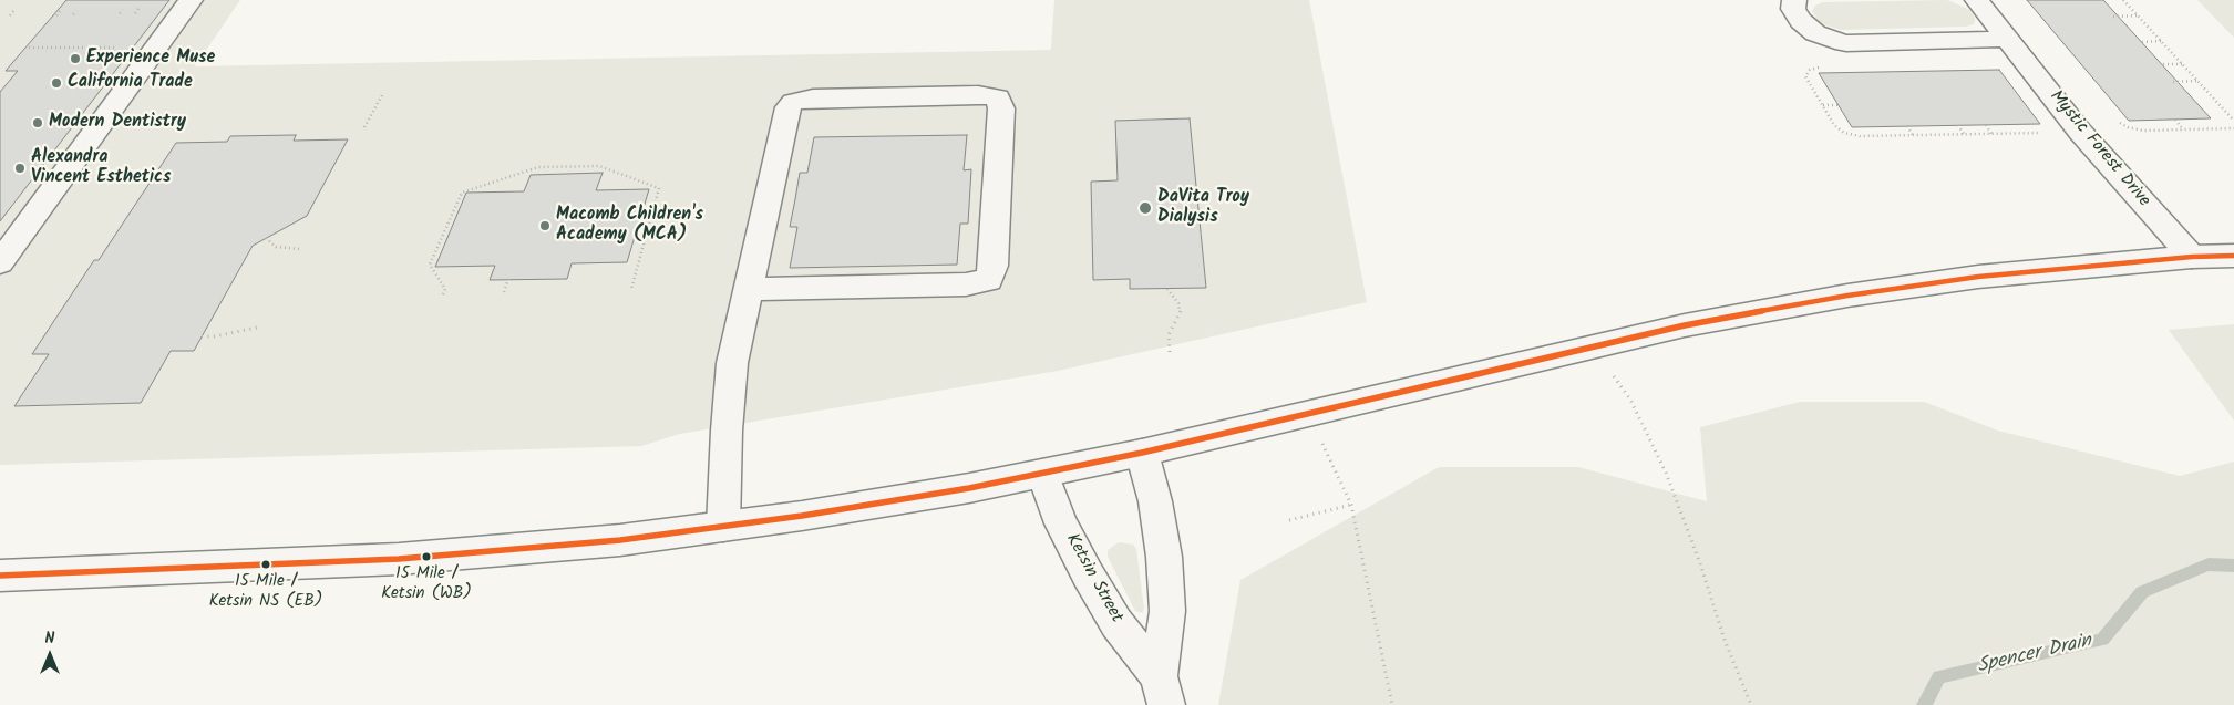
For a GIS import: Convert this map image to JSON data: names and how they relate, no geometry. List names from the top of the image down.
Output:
{
  "streets": {
    "main road": ["Mystic Forest Drive", "Ketsin Street"]
  },
  "water": ["Spencer Drain"],
  "places": [
    "Experience Muse",
    "California Trade",
    "Modern Dentistry",
    "Alexandra Vincent Esthetics",
    "DaVita Troy Dialysis",
    "Macomb Children's Academy (MCA)",
    "15 Mile / Ketsin (WB)",
    "15 Mile / Ketsin NS (EB)"
  ],
  "north": "top"
}
